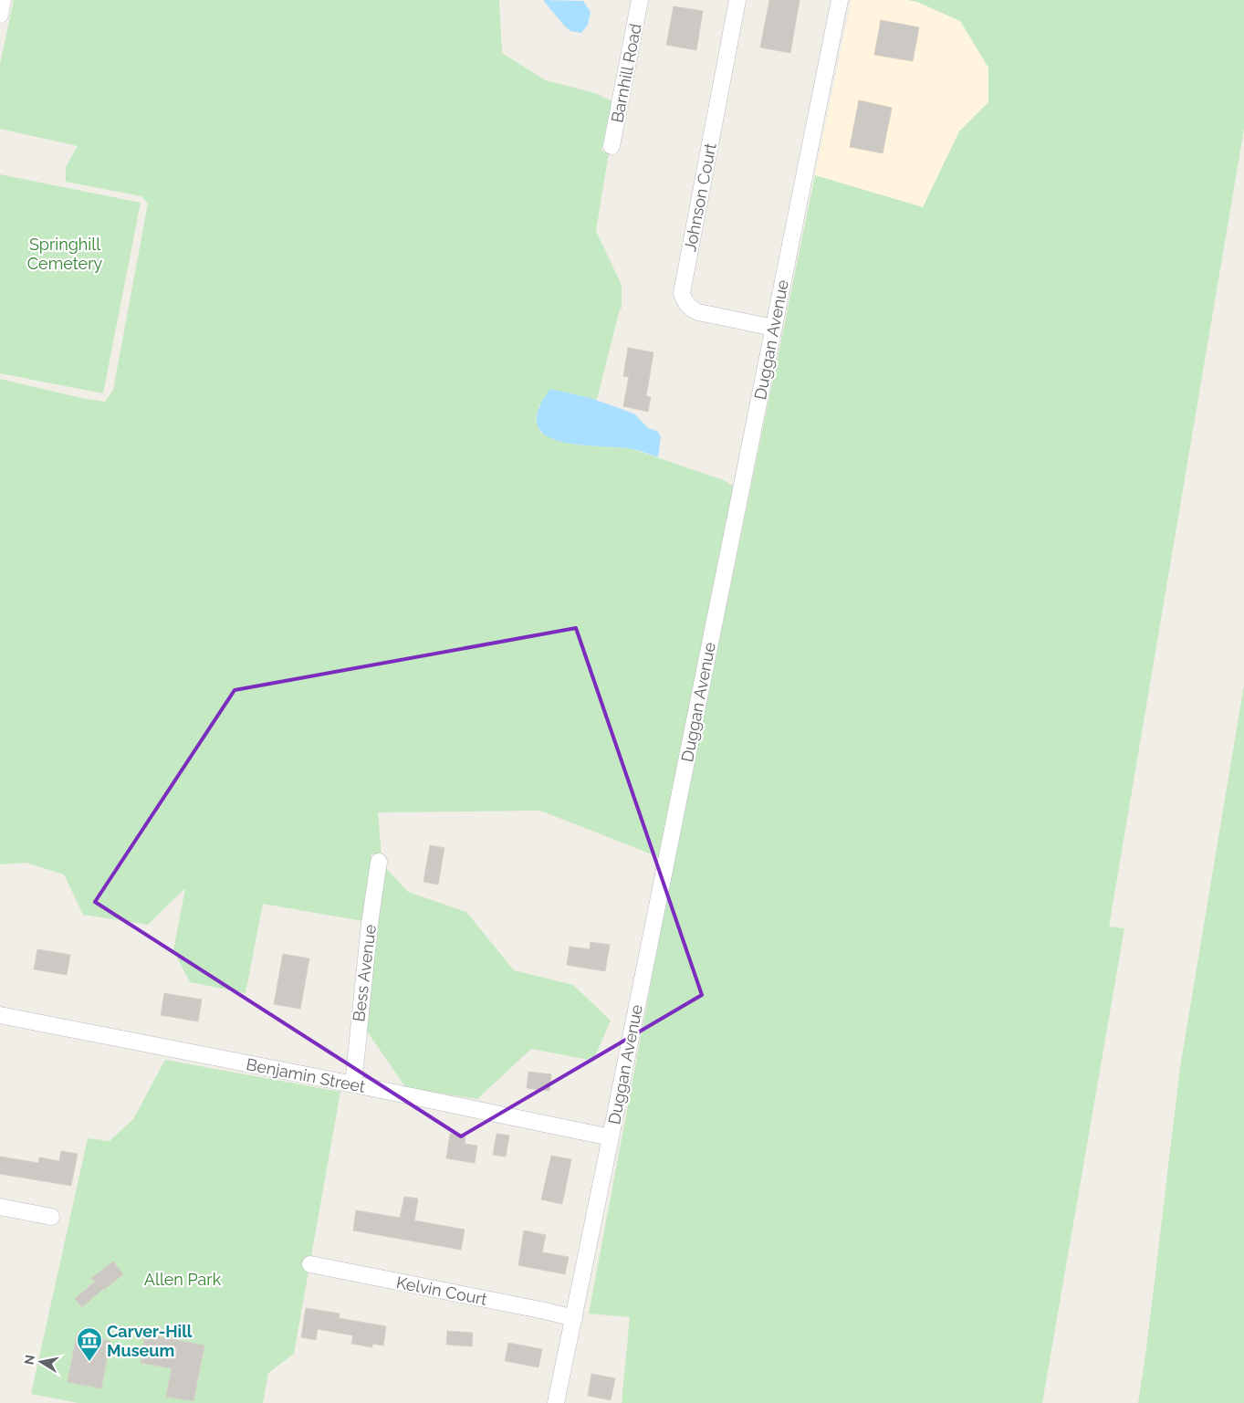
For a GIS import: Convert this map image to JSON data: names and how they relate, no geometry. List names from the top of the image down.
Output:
{
  "streets": {
    "street": [
      "Barnhill Road",
      "Johnson Court",
      "Duggan Avenue",
      "Bess Avenue",
      "Benjamin Street",
      "Kelvin Court"
    ]
  },
  "crossings": [
    ["Johnson Court", "Duggan Avenue"],
    ["Duggan Avenue", "Benjamin Street"],
    ["Duggan Avenue", "Kelvin Court"],
    ["Bess Avenue", "Benjamin Street"]
  ],
  "parks": ["Springhill Cemetery", "Allen Park"],
  "places": {
    "museum": ["Carver-Hill Museum"]
  },
  "north": "left"
}
